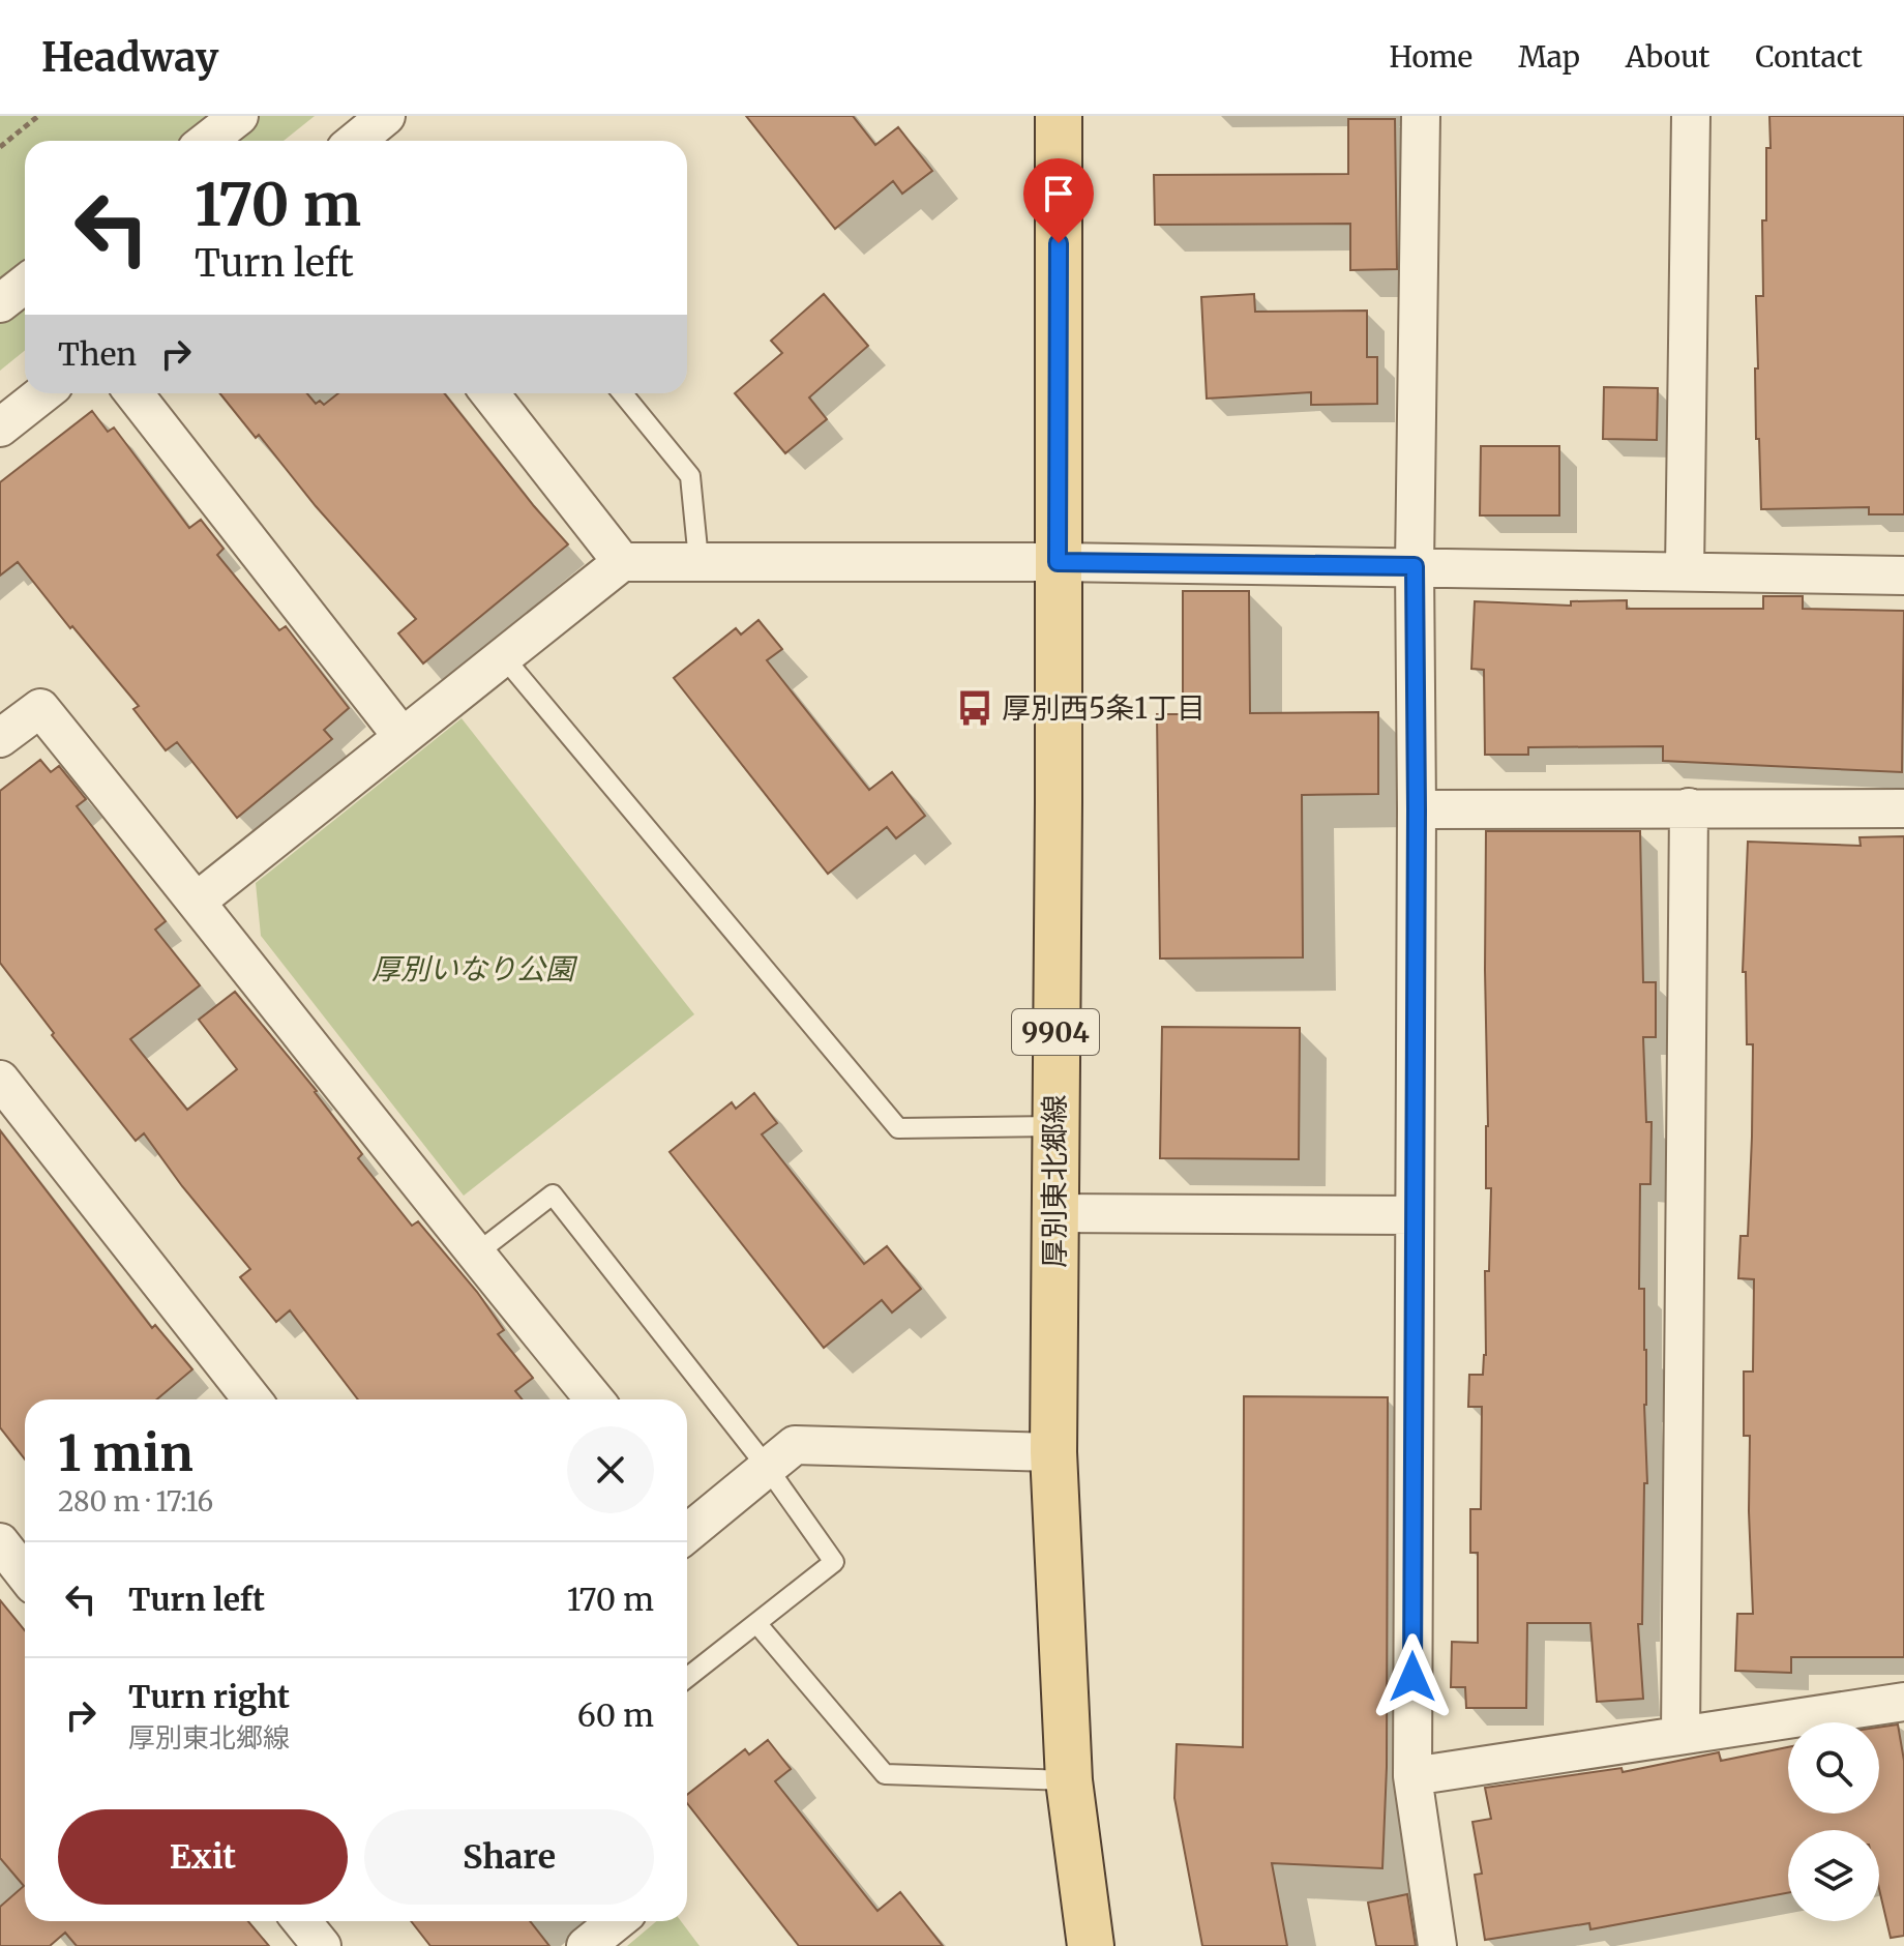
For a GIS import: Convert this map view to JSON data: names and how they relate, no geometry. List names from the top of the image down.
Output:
{
  "streets": {
    "main road": ["9904", "厚別東北郷線"]
  },
  "parks": ["厚別いなり公園"],
  "places": {
    "bus stop": ["厚別西5条1丁目"]
  },
  "page": {
    "header": "Headway",
    "nav": [
      "Home",
      "Map",
      "About",
      "Contact"
    ],
    "turn": ["170 m", "Turn left"],
    "then": "Then",
    "heading": ["1 min", "280 m · 17:16"],
    "list": [
      {
        "name": "Turn left",
        "value": "170 m"
      },
      {
        "name": "Turn right",
        "note": "厚別東北郷線",
        "value": "60 m"
      }
    ],
    "buttons": ["Exit", "Share"]
  }
}
